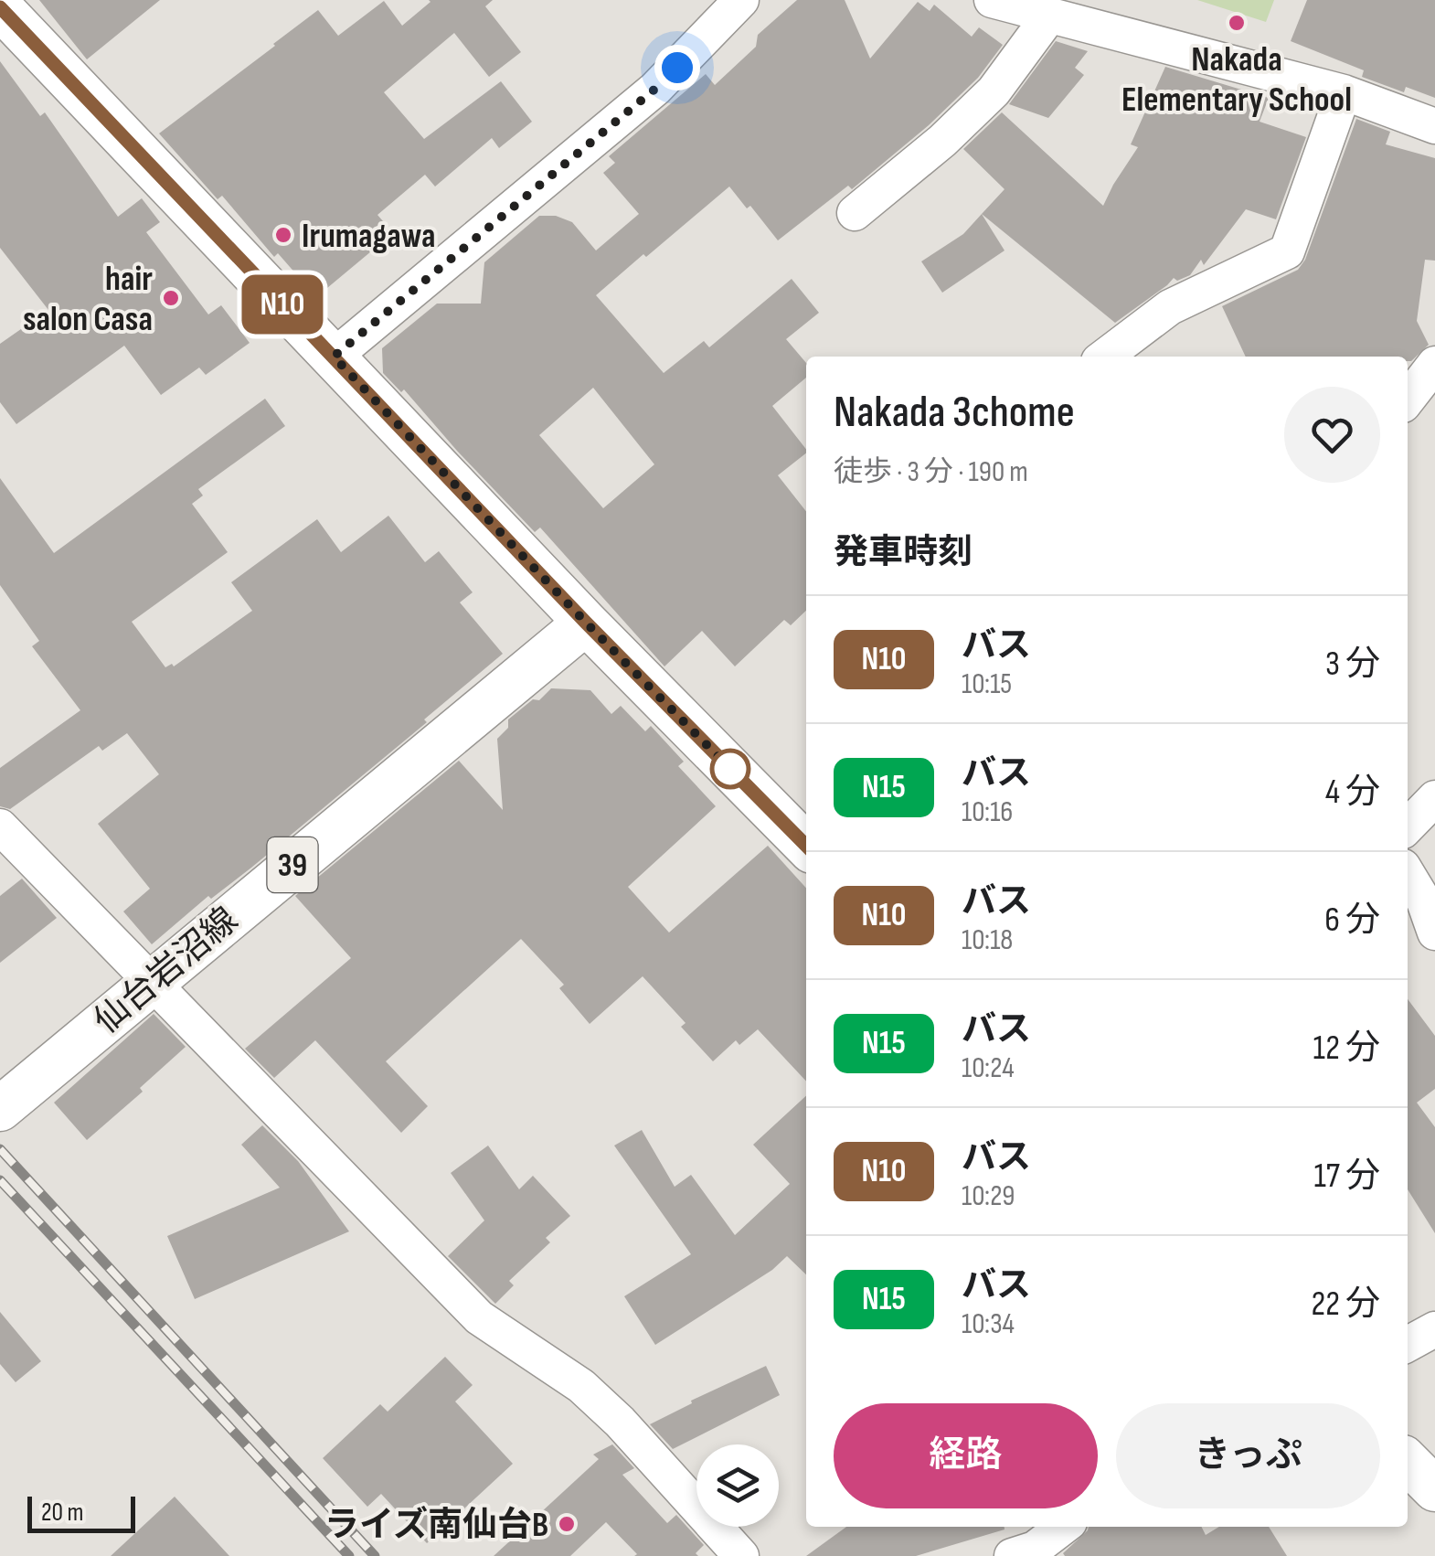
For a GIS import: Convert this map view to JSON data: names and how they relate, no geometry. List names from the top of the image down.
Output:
{
  "streets": {
    "main road": ["39", "仙台岩沼線"]
  },
  "places": [
    "Nakada Elementary School",
    "Irumagawa",
    "hair salon Casa",
    "ライズ南仙台B"
  ],
  "lines": ["bus line N10"],
  "scale_bar": "20 m",
  "page": {
    "on_map": "N10",
    "heading": [
      ["Nakada 3chome", "徒歩 · 3 分 · 190 m"],
      "発車時刻"
    ],
    "list": [
      {
        "mark": "N10",
        "name": "バス",
        "note": "10:15",
        "value": "3 分"
      },
      {
        "mark": "N15",
        "name": "バス",
        "note": "10:16",
        "value": "4 分"
      },
      {
        "mark": "N10",
        "name": "バス",
        "note": "10:18",
        "value": "6 分"
      },
      {
        "mark": "N15",
        "name": "バス",
        "note": "10:24",
        "value": "12 分"
      },
      {
        "mark": "N10",
        "name": "バス",
        "note": "10:29",
        "value": "17 分"
      },
      {
        "mark": "N15",
        "name": "バス",
        "note": "10:34",
        "value": "22 分"
      }
    ],
    "buttons": ["経路", "きっぷ"],
    "scale": "20 m"
  }
}
